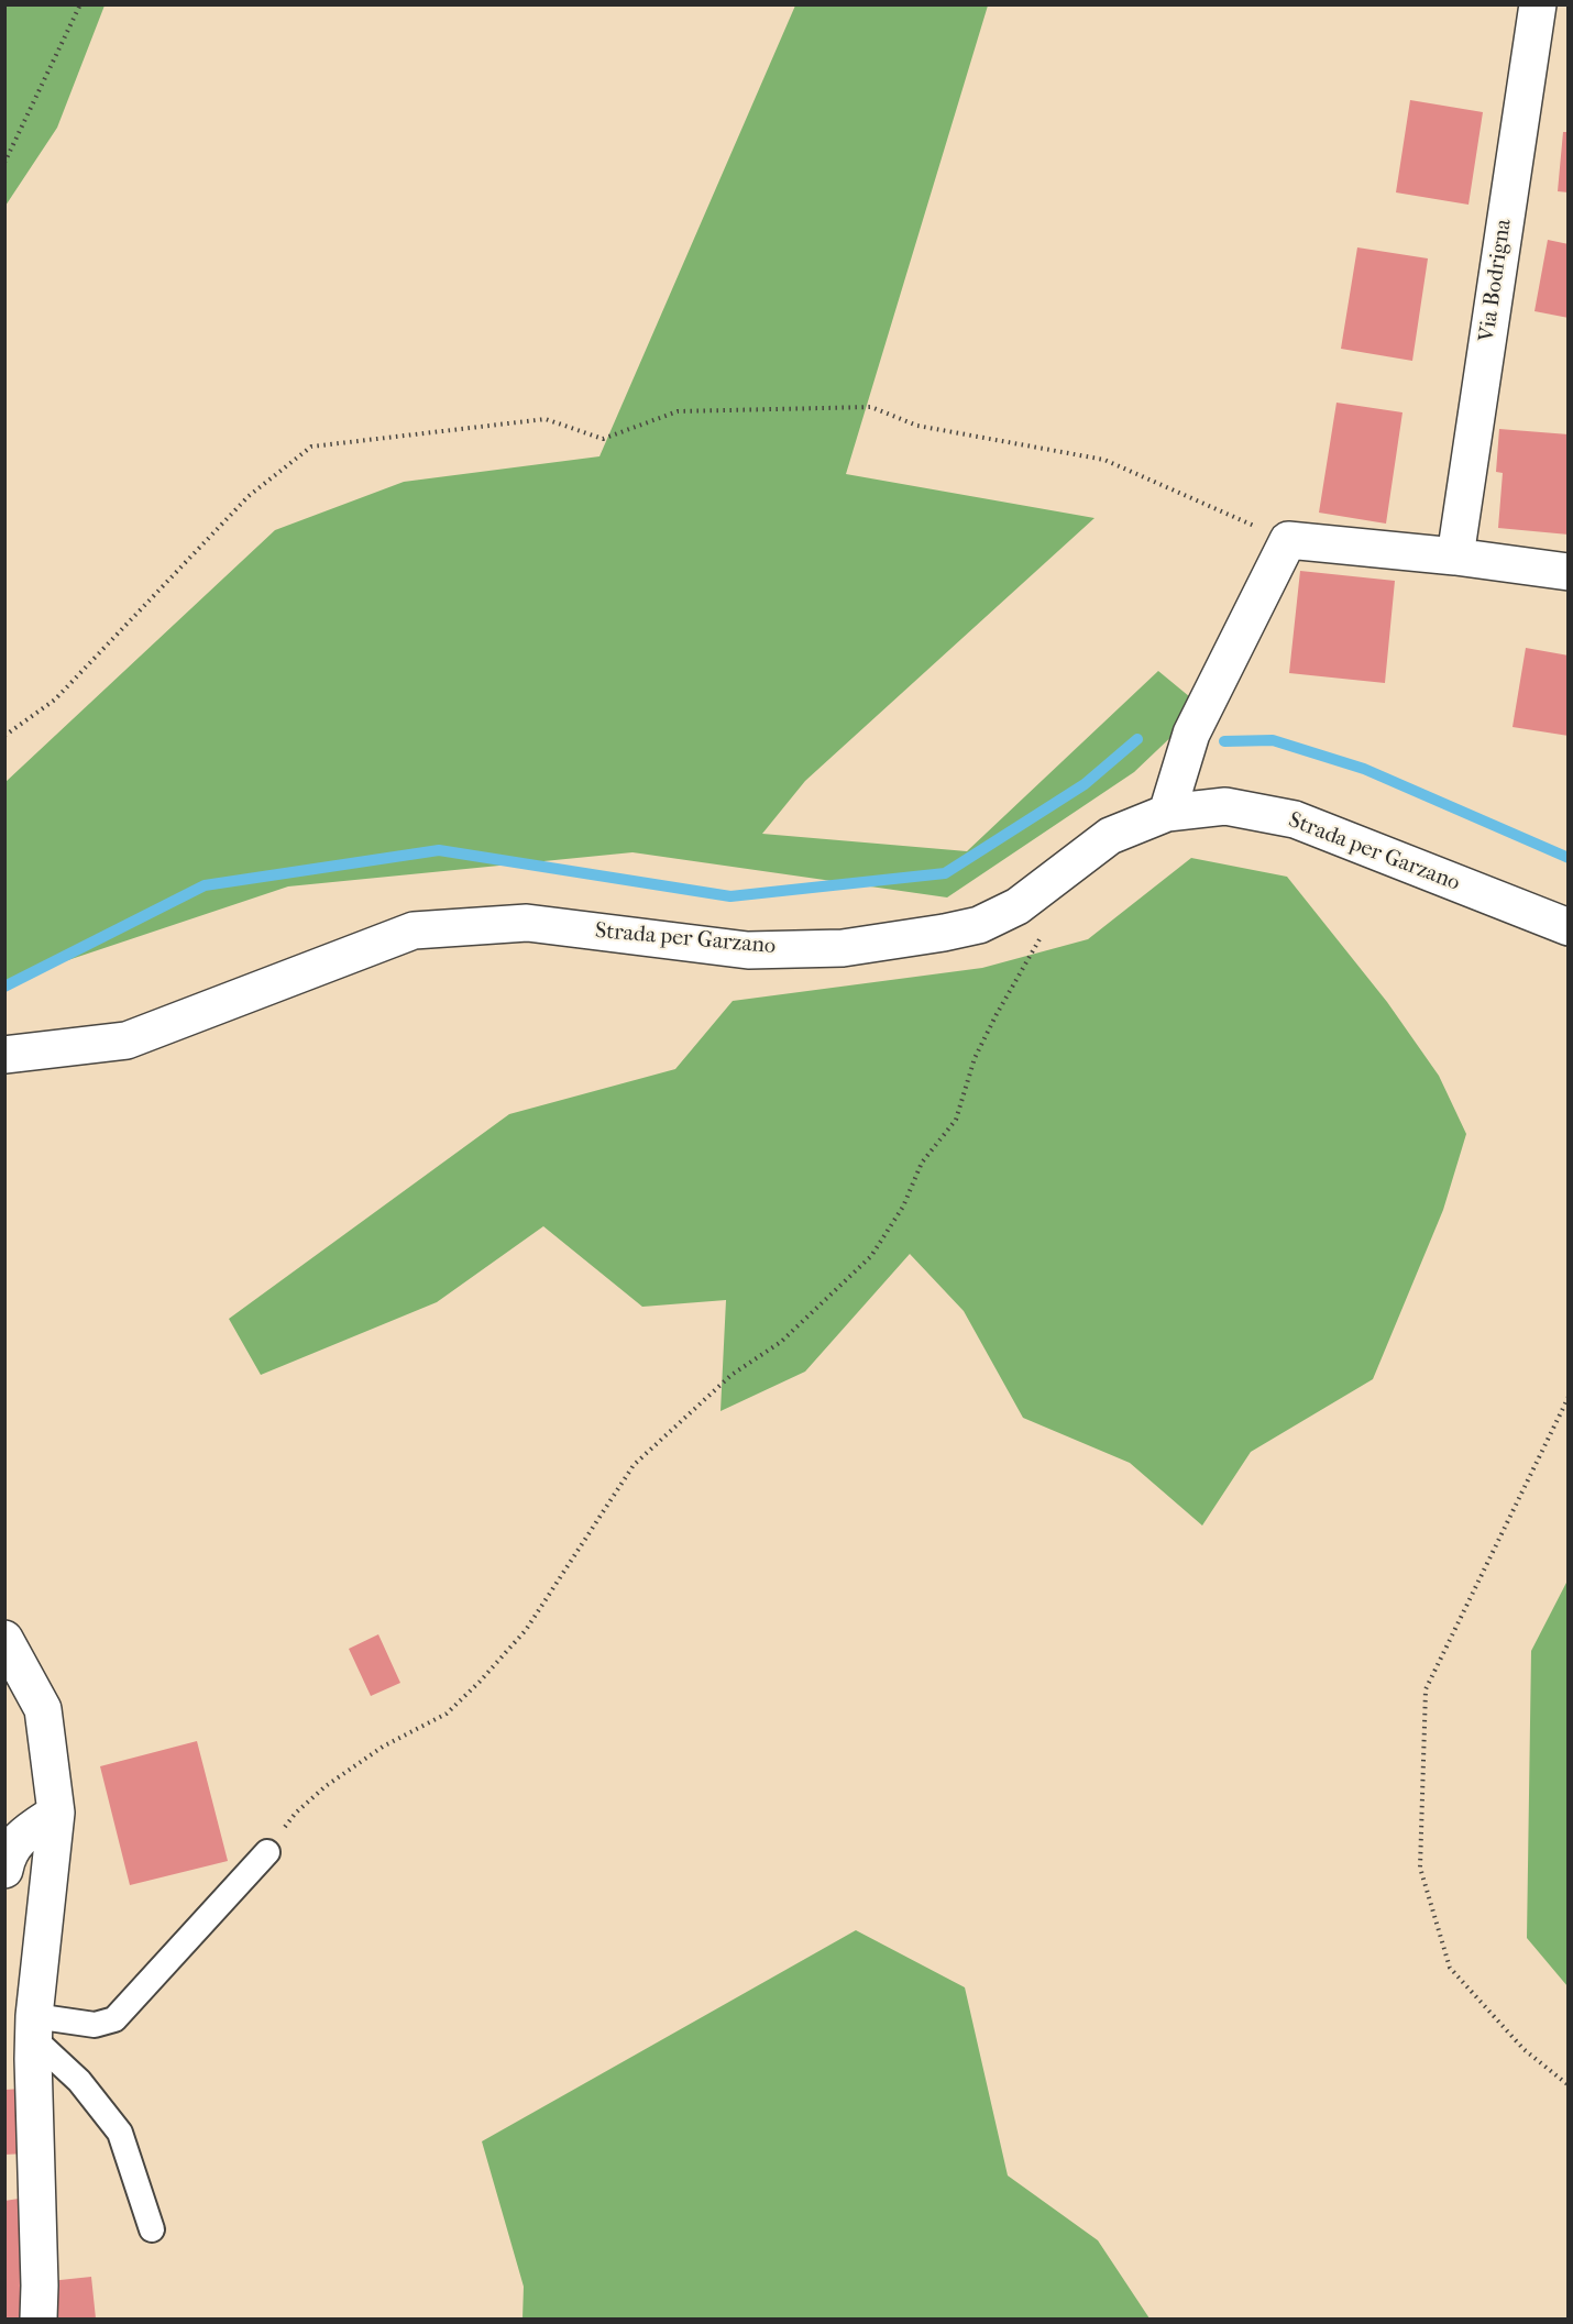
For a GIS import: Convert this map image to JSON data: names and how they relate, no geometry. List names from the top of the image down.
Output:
{
  "streets": {
    "street": ["Via Bodrigna", "Strada per Garzano"]
  }
}
